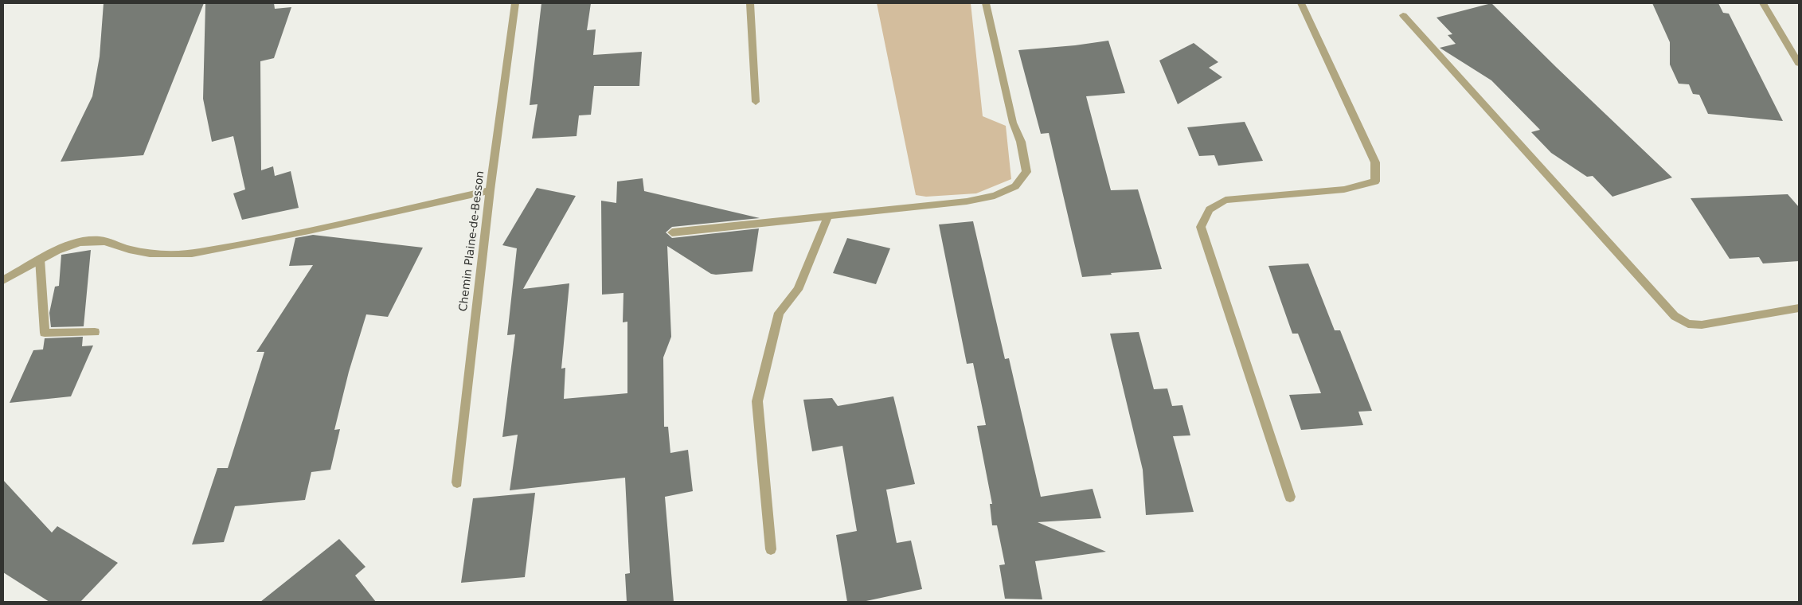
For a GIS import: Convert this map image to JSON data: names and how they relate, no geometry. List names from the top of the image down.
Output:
{
  "streets": {
    "street": ["Chemin Plaine-de-Besson"]
  }
}
